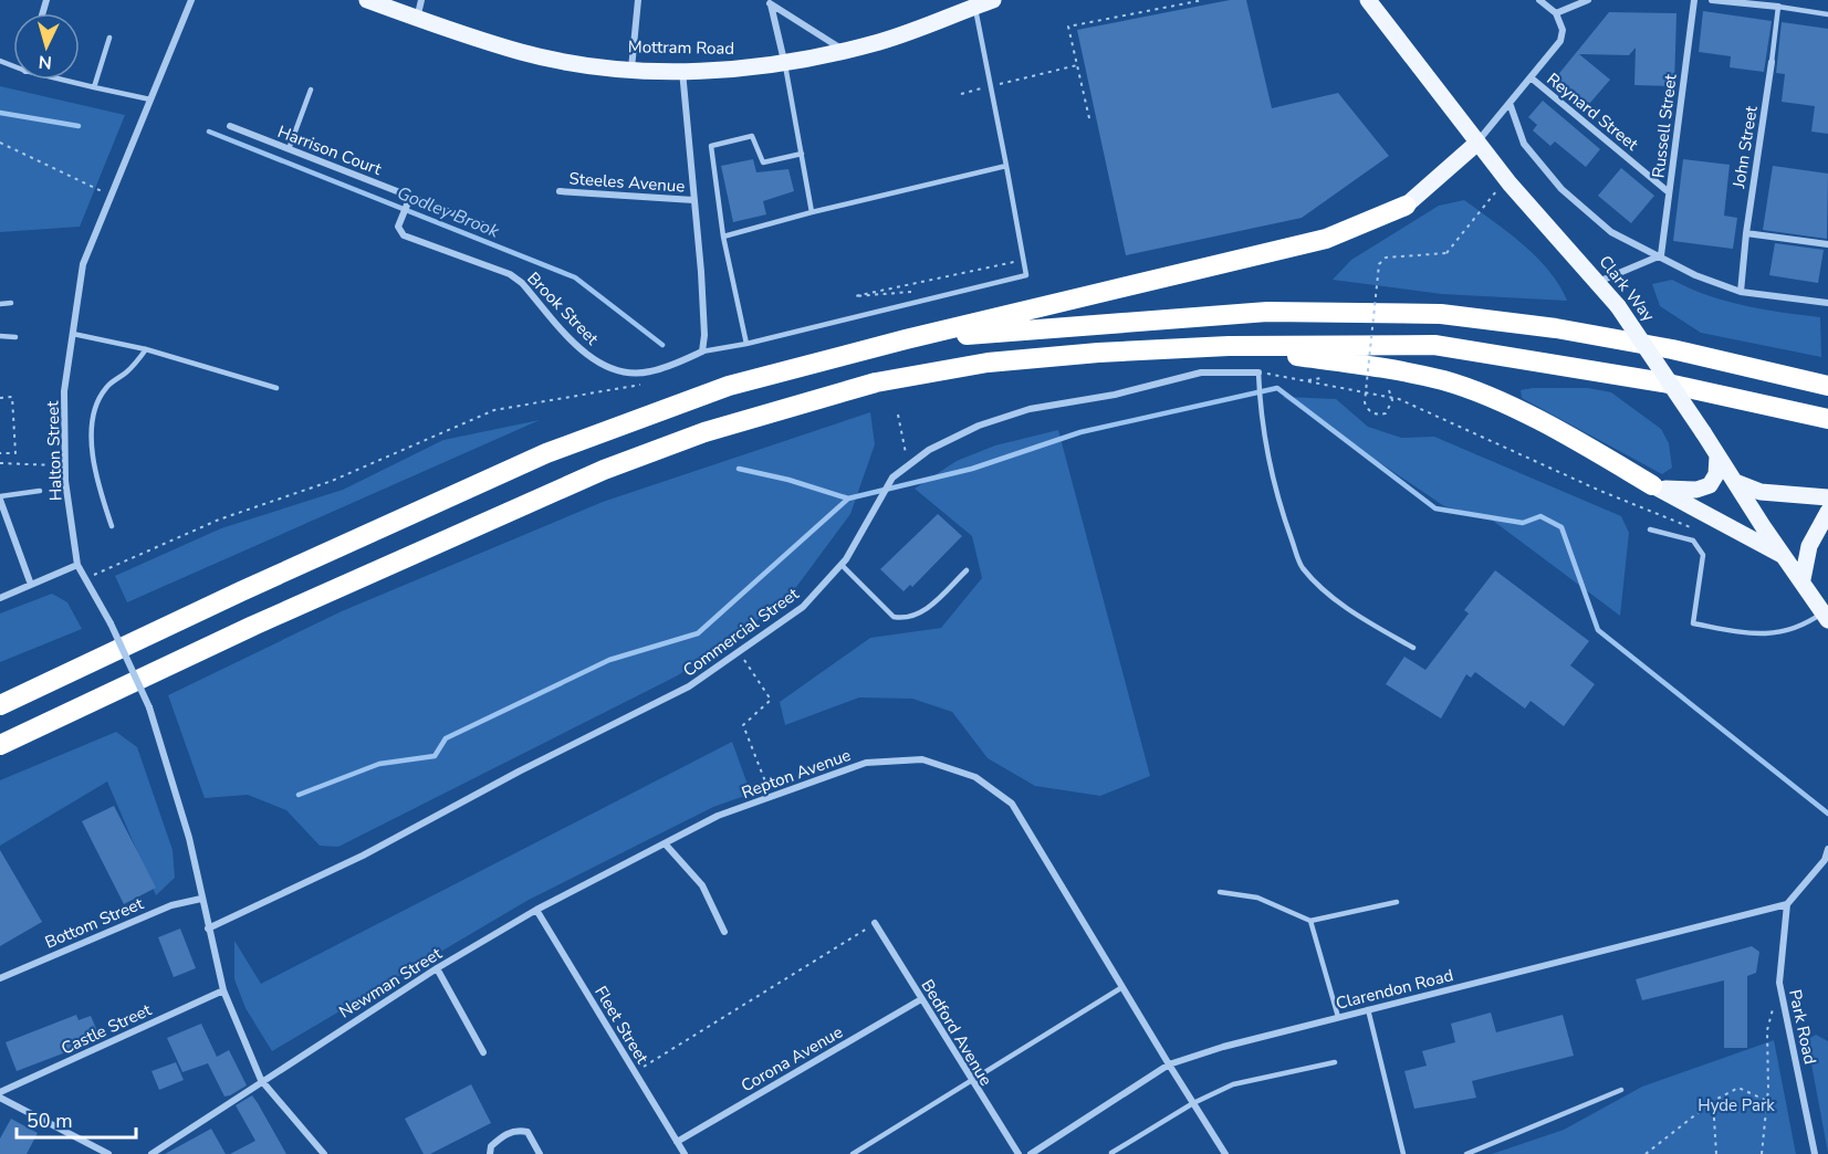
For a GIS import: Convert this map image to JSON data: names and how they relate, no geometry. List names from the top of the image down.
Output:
{
  "streets": {
    "main road": ["Mottram Road", "Clark Way"],
    "street": [
      "Reynard Street",
      "Russell Street",
      "John Street",
      "Harrison Court",
      "Steeles Avenue",
      "Brook Street",
      "Halton Street",
      "Commercial Street",
      "Repton Avenue",
      "Bottom Street",
      "Newman Street",
      "Clarendon Road",
      "Fleet Street",
      "Park Road",
      "Castle Street",
      "Bedford Avenue",
      "Corona Avenue"
    ]
  },
  "crossings": [
    ["Reynard Street", "Russell Street"],
    ["Harrison Court", "Brook Street"],
    ["Halton Street", "Commercial Street"],
    ["Halton Street", "Bottom Street"],
    ["Halton Street", "Newman Street"],
    ["Halton Street", "Castle Street"],
    ["Repton Avenue", "Newman Street"],
    ["Repton Avenue", "Clarendon Road"],
    ["Repton Avenue", "Fleet Street"],
    ["Newman Street", "Fleet Street"],
    ["Clarendon Road", "Park Road"],
    ["Fleet Street", "Corona Avenue"],
    ["Bedford Avenue", "Corona Avenue"]
  ],
  "water": ["Godley Brook"],
  "parks": ["Hyde Park"],
  "scale_bar": "50 m",
  "north": "bottom"
}
